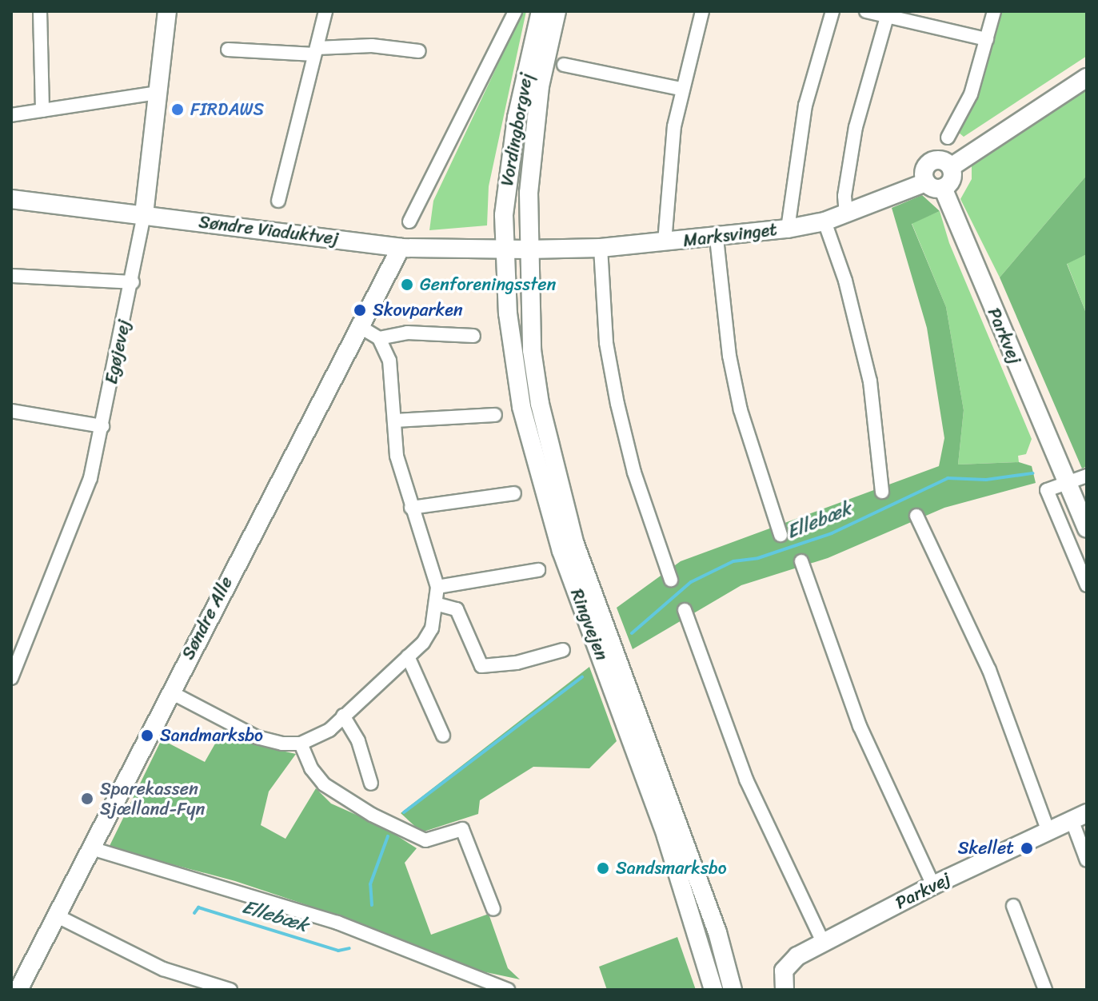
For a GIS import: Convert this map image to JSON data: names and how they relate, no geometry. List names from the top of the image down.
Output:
{
  "streets": {
    "main road": [
      "Vordingborgvej",
      "Søndre Viaduktvej",
      "Marksvinget",
      "Parkvej",
      "Egøjevej",
      "Søndre Alle",
      "Ringvejen"
    ]
  },
  "crossings": [
    ["Vordingborgvej", "Søndre Viaduktvej"],
    ["Vordingborgvej", "Marksvinget"],
    ["Vordingborgvej", "Ringvejen"],
    ["Søndre Viaduktvej", "Marksvinget"],
    ["Søndre Viaduktvej", "Egøjevej"],
    ["Søndre Viaduktvej", "Søndre Alle"],
    ["Søndre Viaduktvej", "Ringvejen"],
    ["Marksvinget", "Parkvej"],
    ["Marksvinget", "Ringvejen"]
  ],
  "water": ["Ellebæk"],
  "places": [
    "FIRDAWS",
    "Genforeningssten",
    "Skovparken",
    "Sandmarksbo",
    "Sparekassen Sjælland-Fyn",
    "Skellet",
    "Sandsmarksbo"
  ]
}
